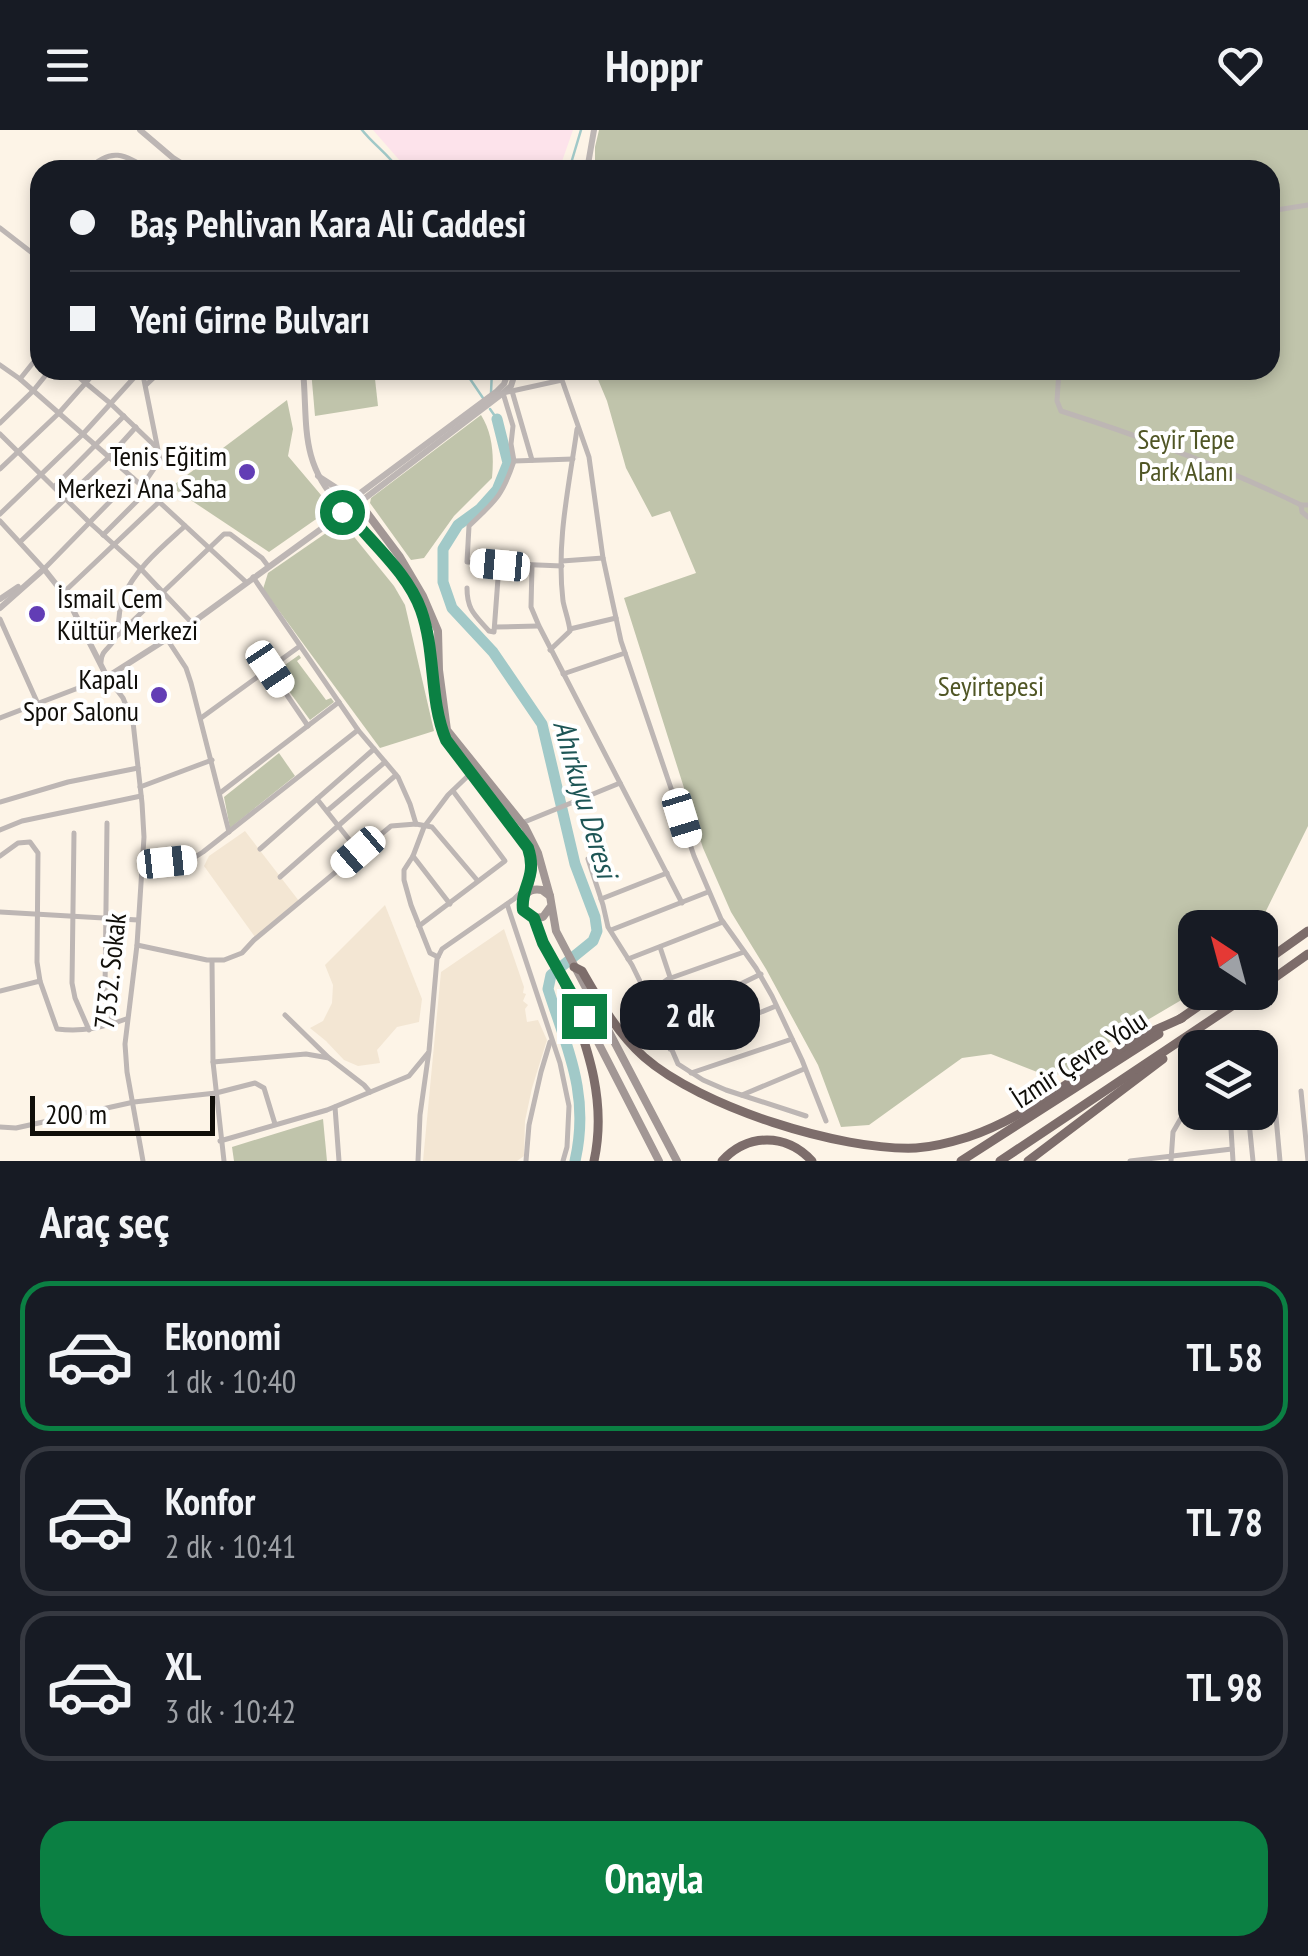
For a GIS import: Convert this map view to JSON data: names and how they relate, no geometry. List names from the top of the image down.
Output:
{
  "streets": {
    "highway": ["İzmir Çevre Yolu"],
    "street": ["7532. Sokak"]
  },
  "water": ["Ahırkuyu Deresi"],
  "parks": ["Seyir Tepe Park Alanı", "Seyirtepesi"],
  "places": ["Tenis Eğitim Merkezi Ana Saha", "İsmail Cem Kültür Merkezi", "Kapalı Spor Salonu"],
  "scale_bar": "200 m",
  "north": "top left",
  "page": {
    "header": "Hoppr",
    "banner": ["Baş Pehlivan Kara Ali Caddesi", "Yeni Girne Bulvarı"],
    "bubble": "2 dk",
    "scale": "200 m",
    "heading": "Araç seç",
    "list": [
      {
        "name": "Ekonomi",
        "note": "1 dk · 10:40",
        "value": "TL 58"
      },
      {
        "name": "Konfor",
        "note": "2 dk · 10:41",
        "value": "TL 78"
      },
      {
        "name": "XL",
        "note": "3 dk · 10:42",
        "value": "TL 98"
      }
    ],
    "buttons": "Onayla"
  }
}
